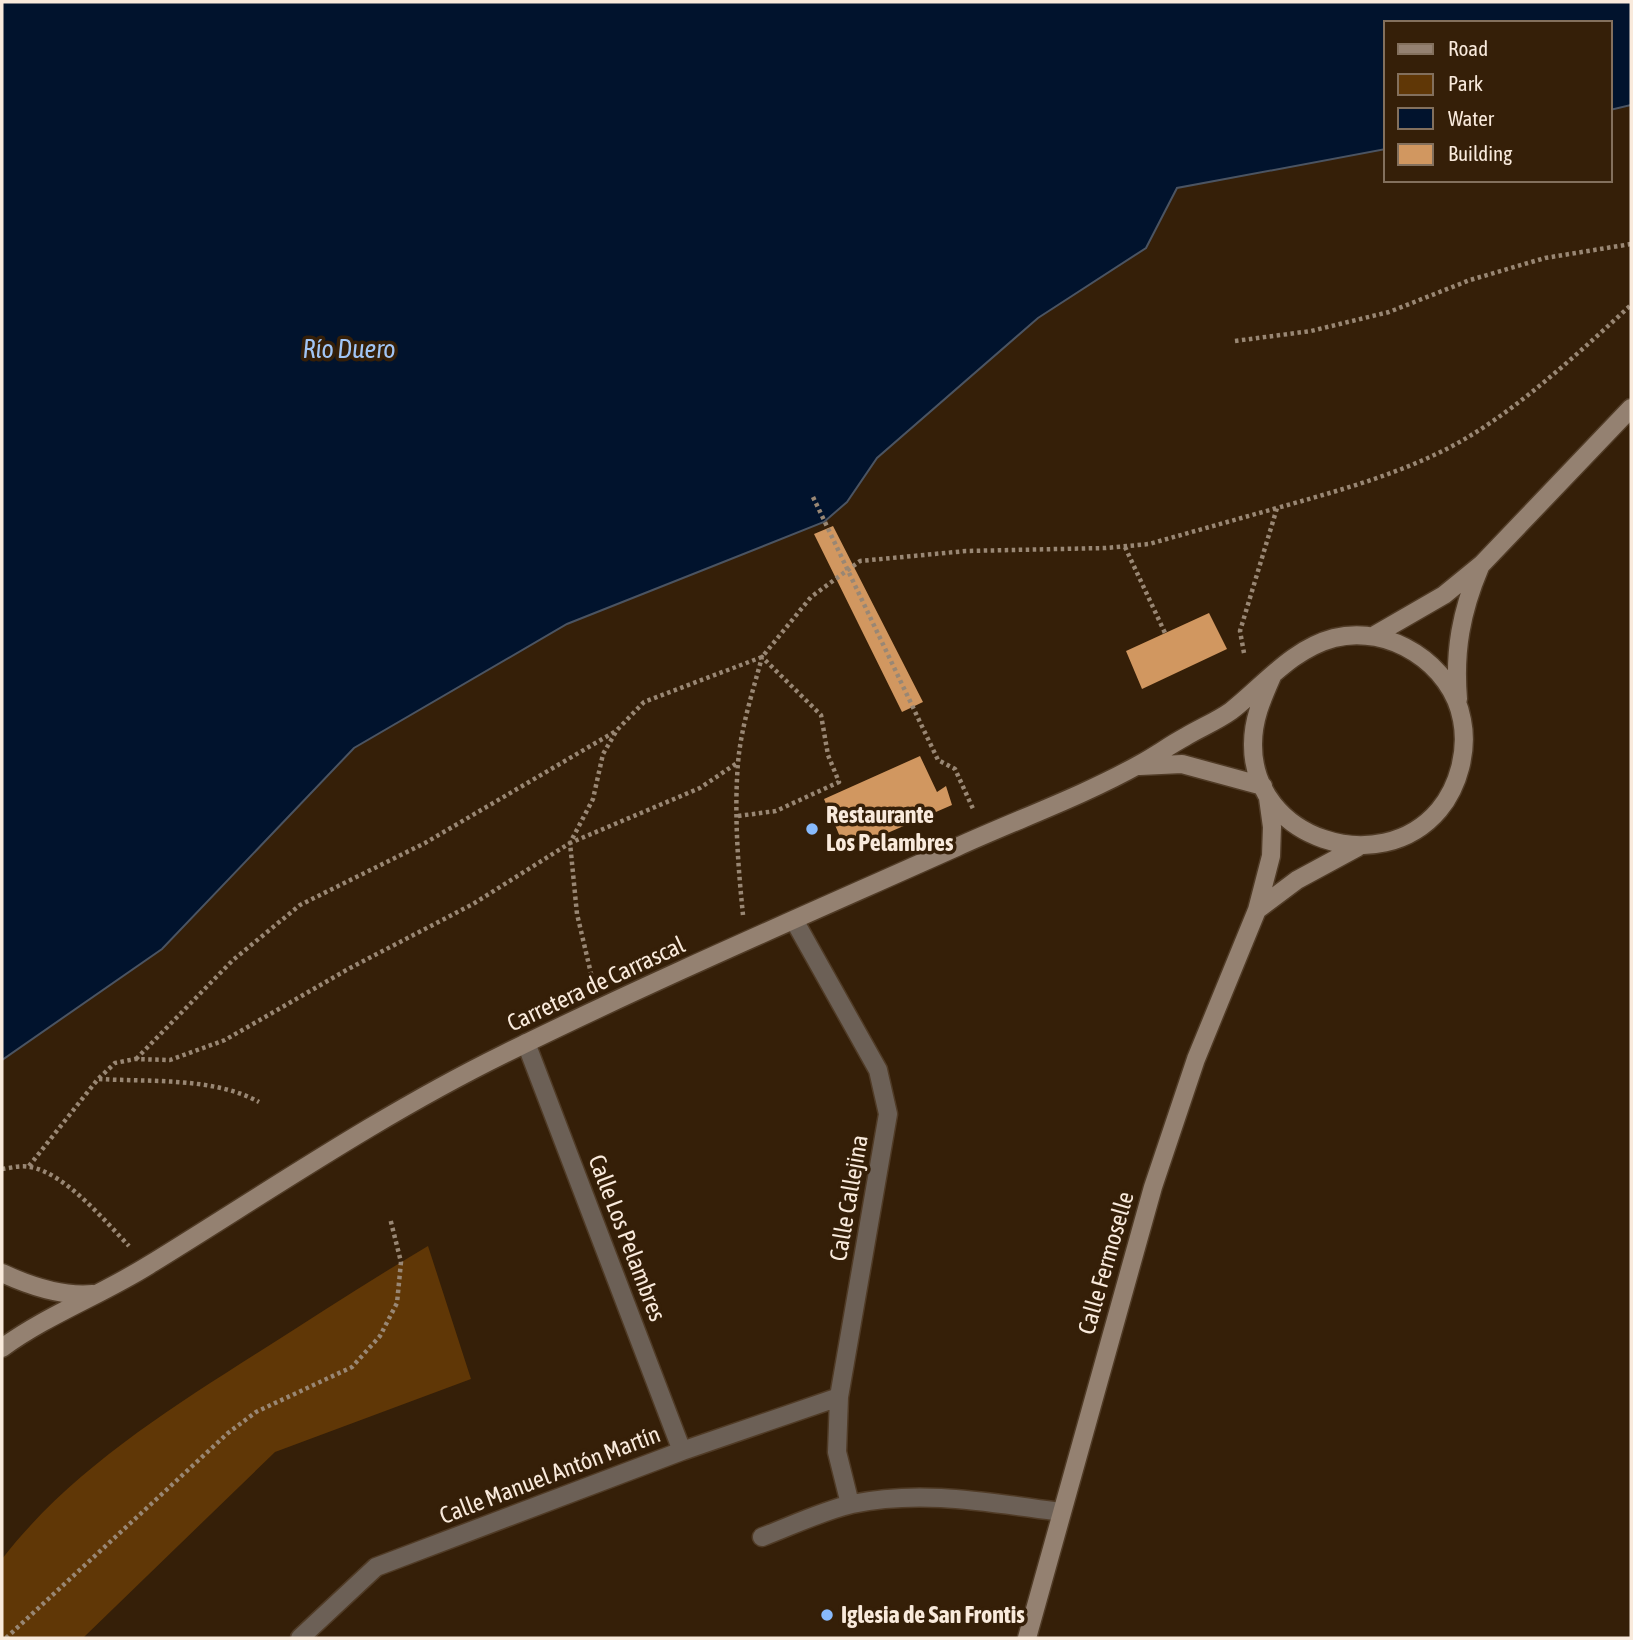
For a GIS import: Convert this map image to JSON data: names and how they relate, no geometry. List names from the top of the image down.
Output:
{
  "streets": {
    "main road": ["Carretera de Carrascal", "Calle Fermoselle"],
    "street": ["Calle Callejina", "Calle Los Pelambres", "Calle Manuel Antón Martín"]
  },
  "crossings": [
    ["Carretera de Carrascal", "Calle Callejina"],
    ["Carretera de Carrascal", "Calle Los Pelambres"],
    ["Carretera de Carrascal", "Calle Fermoselle"],
    ["Calle Callejina", "Calle Manuel Antón Martín"],
    ["Calle Los Pelambres", "Calle Manuel Antón Martín"]
  ],
  "water": ["Río Duero"],
  "places": ["Restaurante Los Pelambres", "Iglesia de San Frontis"],
  "legend": [
    "Road",
    "Park",
    "Water",
    "Building"
  ]
}
